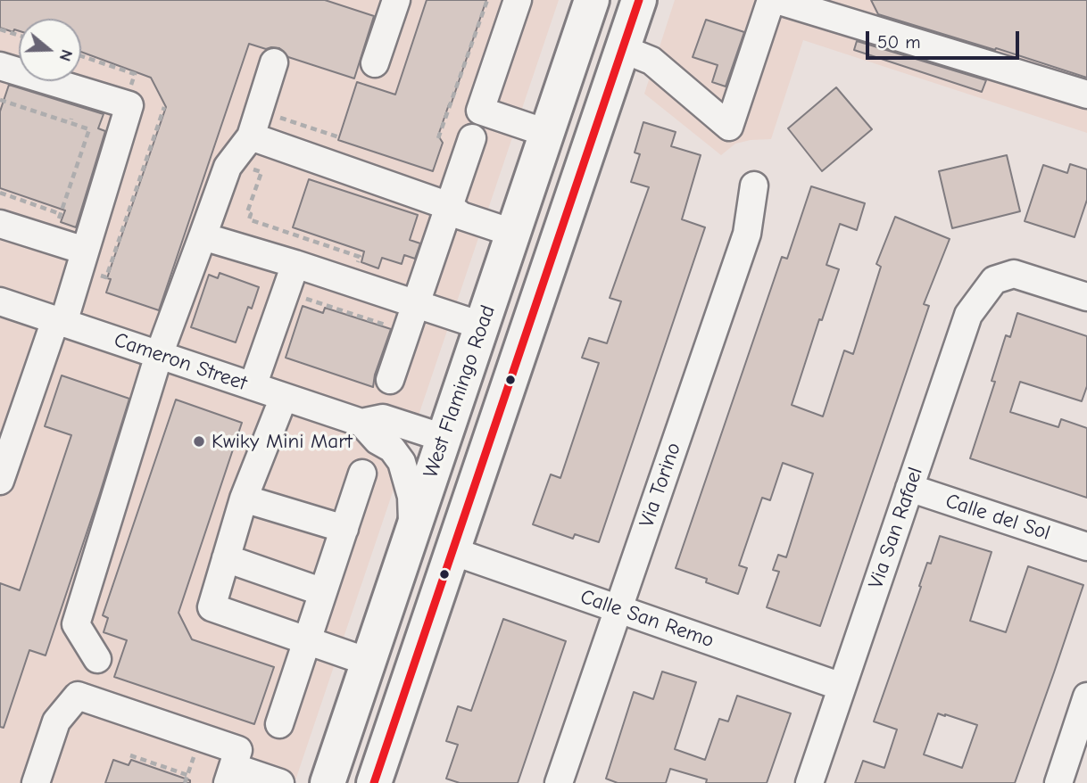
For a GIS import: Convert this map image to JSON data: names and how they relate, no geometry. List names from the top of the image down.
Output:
{
  "streets": {
    "main road": ["West Flamingo Road"],
    "street": [
      "Cameron Street",
      "Via Torino",
      "Calle del Sol",
      "Via San Rafael",
      "Calle San Remo"
    ]
  },
  "crossings": [
    ["Cameron Street", "West Flamingo Road"],
    ["Via Torino", "Calle San Remo"],
    ["Calle del Sol", "Via San Rafael"],
    ["Via San Rafael", "Calle San Remo"]
  ],
  "places": ["Kwiky Mini Mart"],
  "scale_bar": "50 m",
  "north": "right"
}
